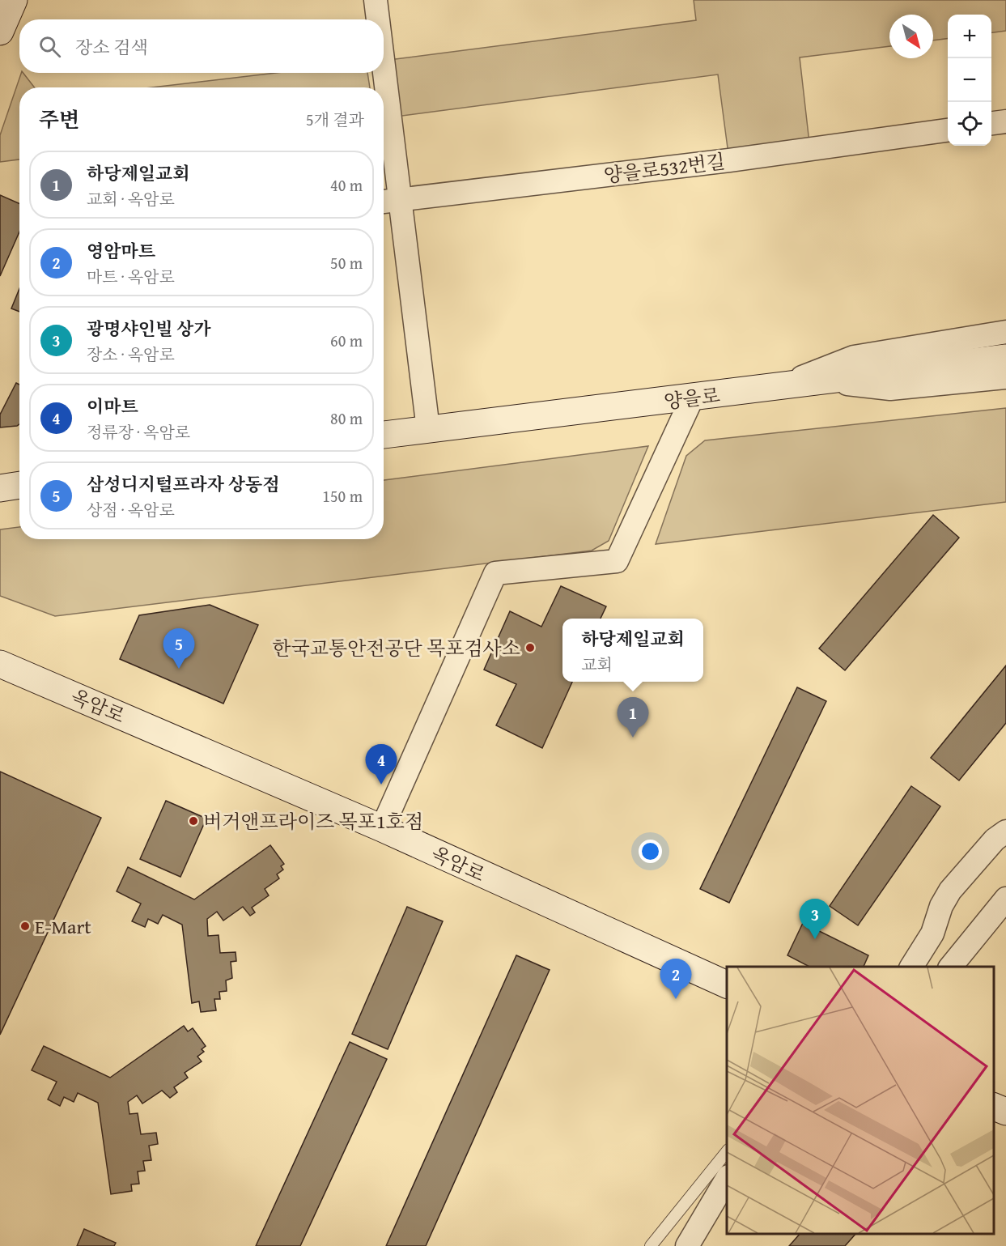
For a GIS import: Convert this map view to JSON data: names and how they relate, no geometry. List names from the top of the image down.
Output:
{
  "streets": {
    "street": ["양을로532번길", "양을로", "옥암로"]
  },
  "places": ["한국교통안전공단 목포검사소", "버거앤프라이즈 목포1호점", "E-Mart"],
  "north": "bottom right",
  "page": {
    "map_buttons": ["+", "−"],
    "search": "장소 검색",
    "heading": ["주변", "5개 결과"],
    "list": [
      {
        "mark": "1",
        "name": "하당제일교회",
        "note": "교회 · 옥암로",
        "value": "40 m"
      },
      {
        "mark": "2",
        "name": "영암마트",
        "note": "마트 · 옥암로",
        "value": "50 m"
      },
      {
        "mark": "3",
        "name": "광명샤인빌 상가",
        "note": "장소 · 옥암로",
        "value": "60 m"
      },
      {
        "mark": "4",
        "name": "이마트",
        "note": "정류장 · 옥암로",
        "value": "80 m"
      },
      {
        "mark": "5",
        "name": "삼성디지털프라자 상동점",
        "note": "상점 · 옥암로",
        "value": "150 m"
      }
    ],
    "popup": ["하당제일교회", "교회"],
    "pins": [
      "5",
      "1",
      "4",
      "3",
      "2"
    ]
  }
}
